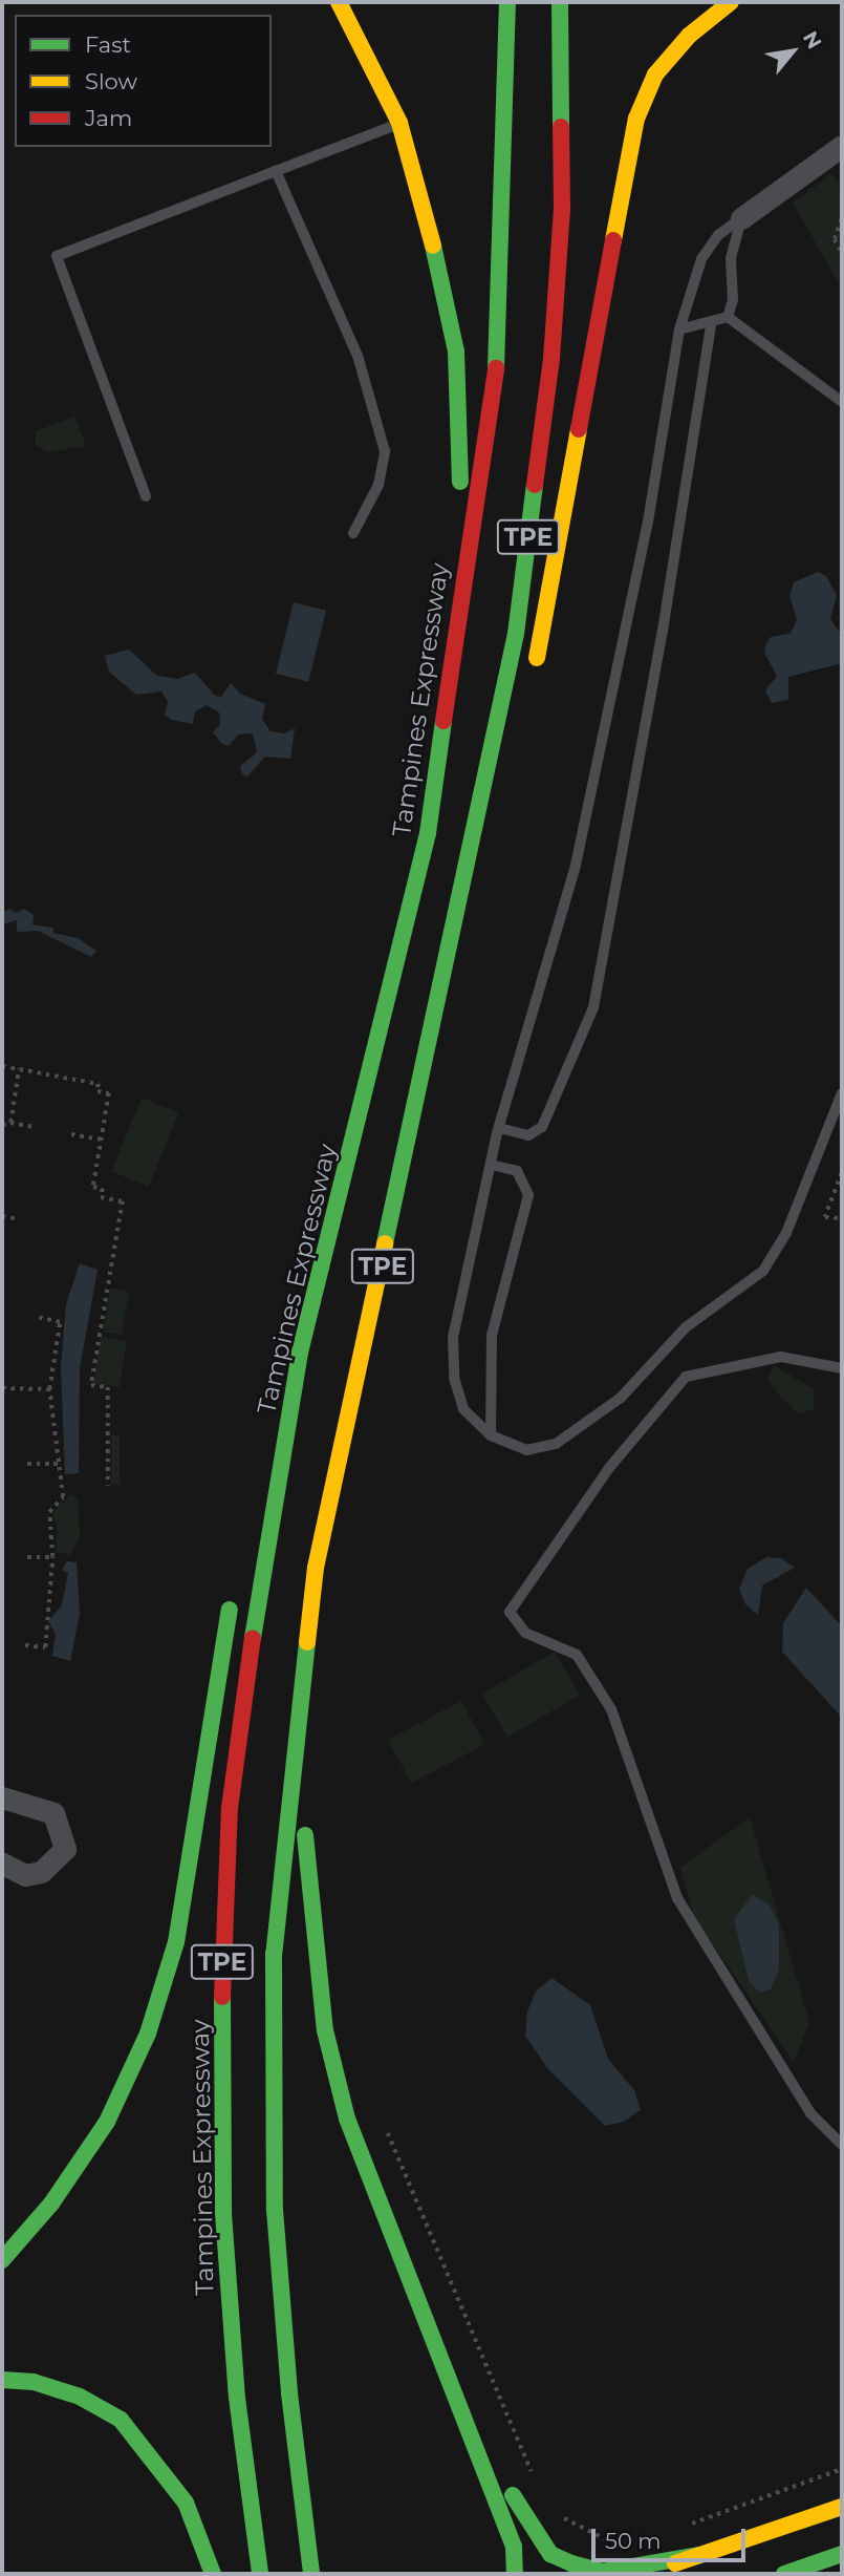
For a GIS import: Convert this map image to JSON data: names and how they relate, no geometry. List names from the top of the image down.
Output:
{
  "streets": {
    "main road": ["TPE", "Tampines Expressway"]
  },
  "legend": ["Fast", "Slow", "Jam"],
  "scale_bar": "50 m",
  "north": "top right"
}
